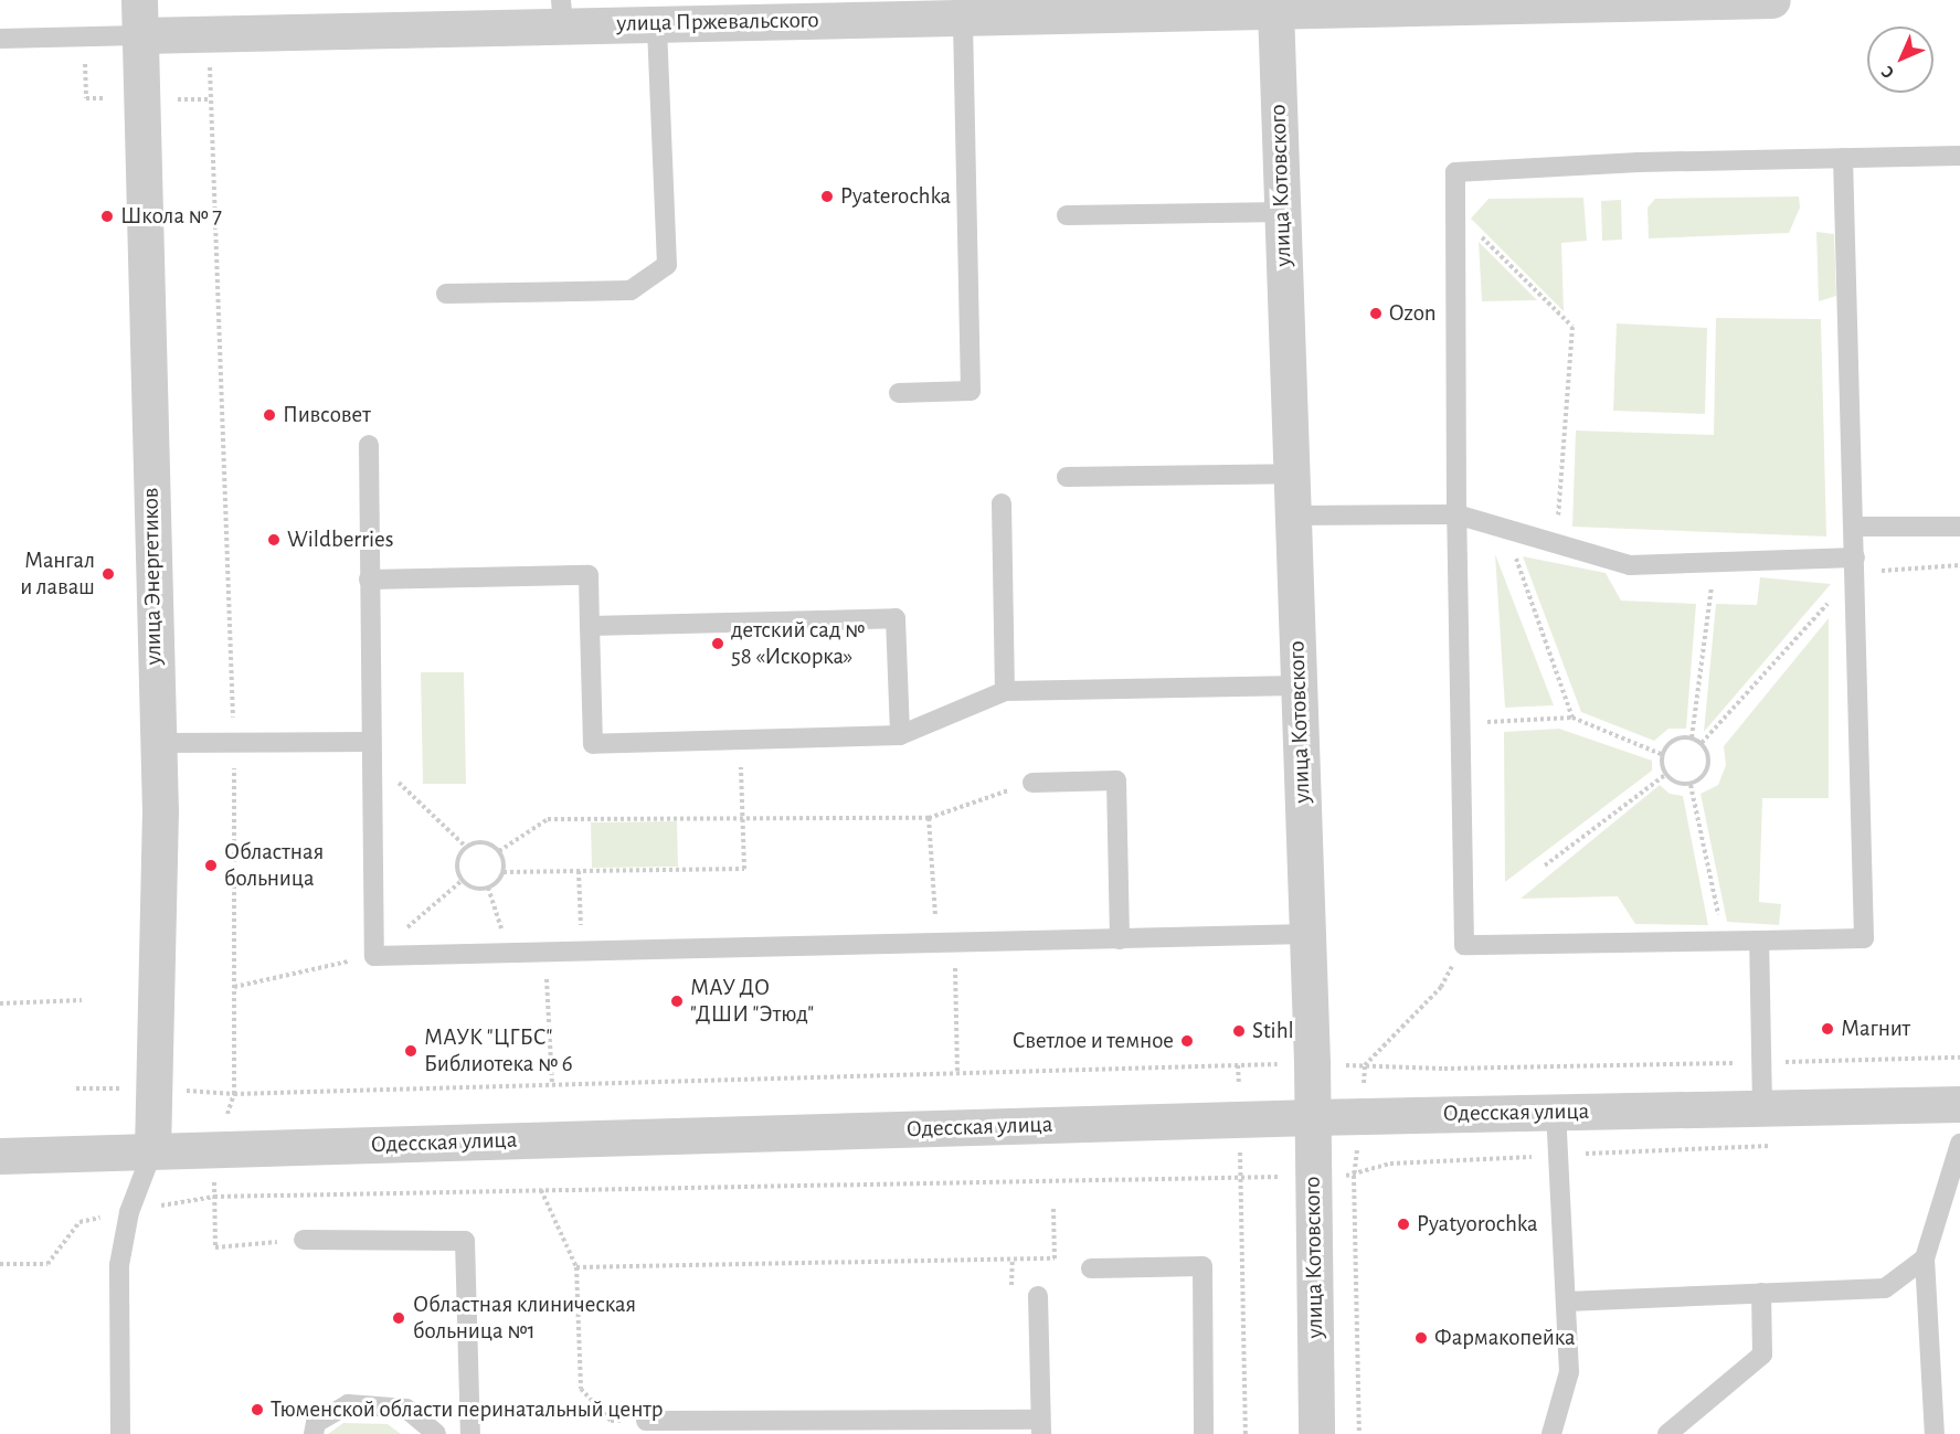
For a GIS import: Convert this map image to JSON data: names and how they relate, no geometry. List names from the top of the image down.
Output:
{
  "streets": {
    "street": [
      "улица Пржевальского",
      "улица Котовского",
      "улица Энергетиков",
      "Одесская улица"
    ]
  },
  "crossings": [
    ["улица Пржевальского", "улица Котовского"],
    ["улица Пржевальского", "улица Энергетиков"],
    ["улица Котовского", "Одесская улица"],
    ["улица Энергетиков", "Одесская улица"]
  ],
  "places": [
    "Pyaterochka",
    "Школа № 7",
    "Ozon",
    "Пивсовет",
    "Wildberries",
    "Мангал и лаваш",
    "детский сад № 58 «Искорка»",
    "Областная больница",
    "МАУ ДО \"ДШИ \"Этюд\"",
    "Магнит",
    "Stihl",
    "Светлое и темное",
    "МАУК \"ЦГБС\" Библиотека № 6",
    "Pyatyorochka",
    "Областная клиническая больница №1",
    "Фармакопейка",
    "Тюменской области перинатальный центр"
  ],
  "north": "bottom left"
}
